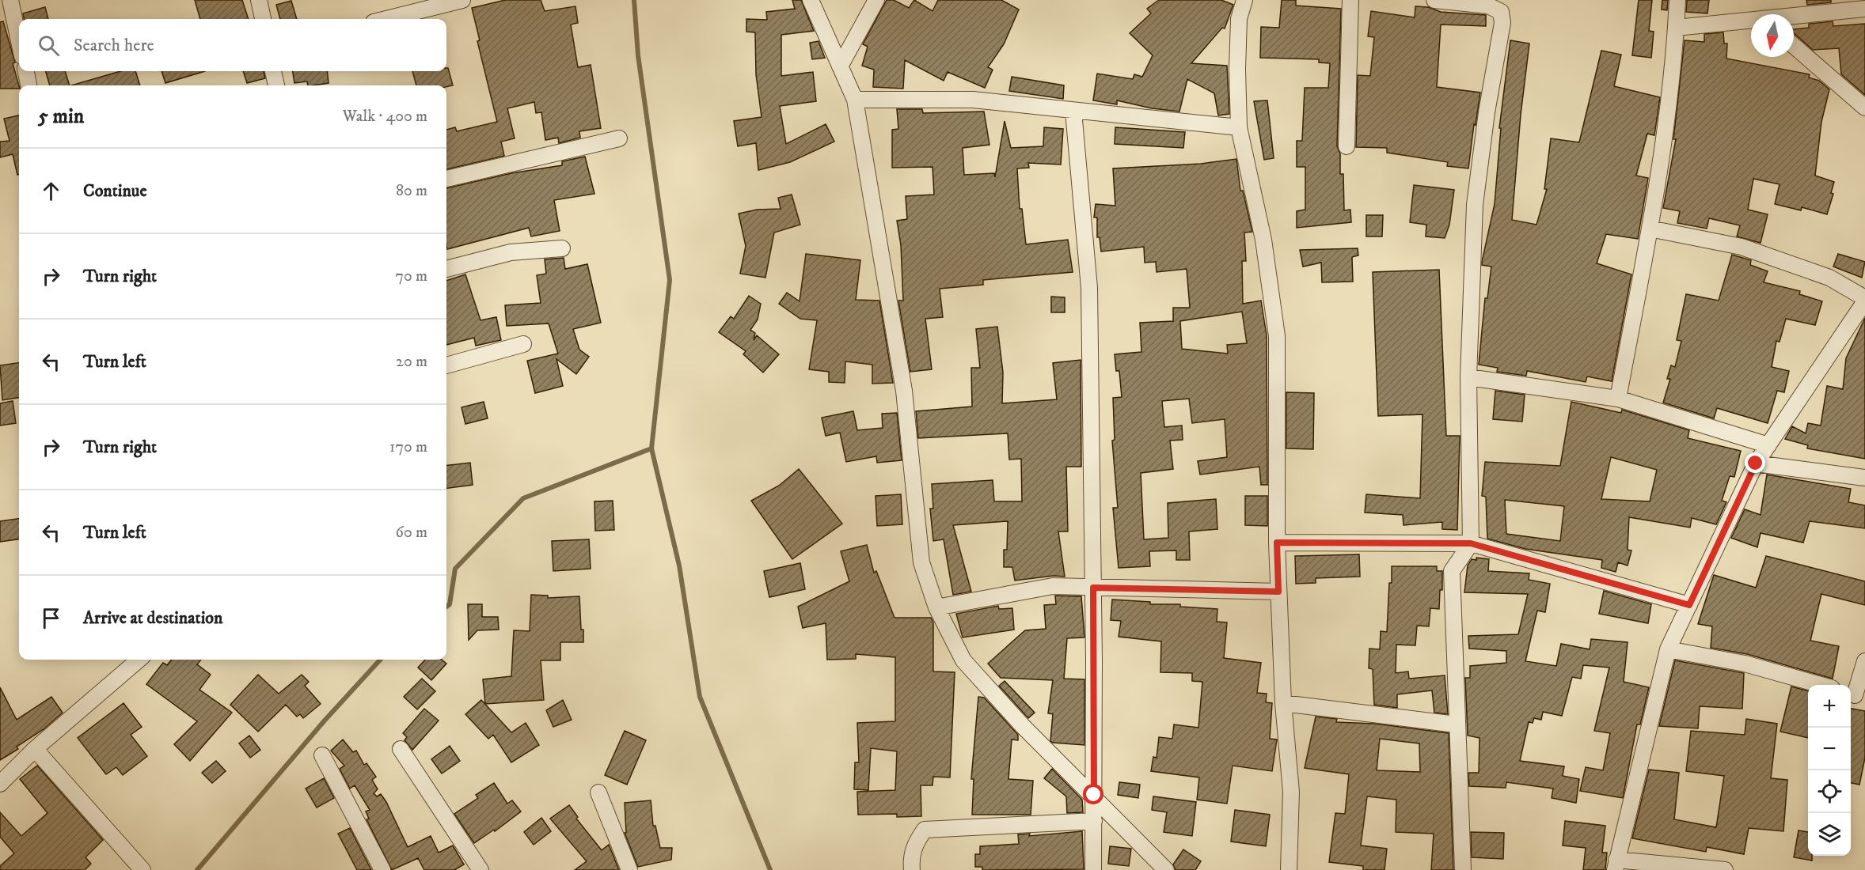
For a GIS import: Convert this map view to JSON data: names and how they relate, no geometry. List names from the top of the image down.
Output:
{
  "north": "bottom",
  "page": {
    "search": "Search here",
    "heading": ["5 min", "Walk · 400 m"],
    "list": [
      ["Continue", "80 m"],
      ["Turn right", "70 m"],
      ["Turn left", "20 m"],
      ["Turn right", "170 m"],
      ["Turn left", "60 m"],
      "Arrive at destination"
    ],
    "map_buttons": ["+", "−"]
  }
}
